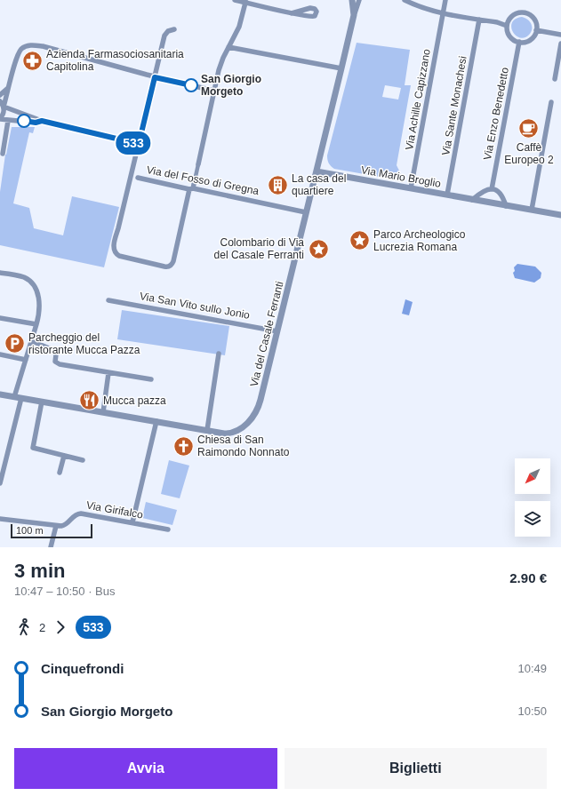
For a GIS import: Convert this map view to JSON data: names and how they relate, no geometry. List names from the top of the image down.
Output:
{
  "streets": {
    "street": [
      "Via Achille Capizzano",
      "Via Sante Monachesi",
      "Via Enzo Benedetto",
      "Via Mario Broglio",
      "Via del Fosso di Gregna",
      "Via San Vito sullo Jonio",
      "Via del Casale Ferranti",
      "Via Girifalco"
    ]
  },
  "crossings": [
    ["Via Achille Capizzano", "Via Mario Broglio"],
    ["Via Sante Monachesi", "Via Mario Broglio"],
    ["Via Mario Broglio", "Via del Casale Ferranti"],
    ["Via del Fosso di Gregna", "Via del Casale Ferranti"],
    ["Via San Vito sullo Jonio", "Via del Casale Ferranti"]
  ],
  "places": {
    "pharmacy": ["Azienda Farmasociosanitaria Capitolina"],
    "other": ["San Giorgio Morgeto"],
    "cafe": ["Caffè Europeo 2"],
    "building": ["La casa del quartiere"],
    "place": ["Parco Archeologico Lucrezia Romana", "Colombario di Via del Casale Ferranti"],
    "parking": ["Parcheggio del ristorante Mucca Pazza"],
    "restaurant": ["Mucca pazza"],
    "church": ["Chiesa di San Raimondo Nonnato"]
  },
  "lines": ["bus line 533"],
  "scale_bar": "100 m",
  "north": "bottom left",
  "page": {
    "on_map": "533",
    "scale": "100 m",
    "heading": ["3 min", "10:47 – 10:50 · Bus", "2.90 €"],
    "legs": ["2", "533"],
    "list": [
      {
        "name": "Cinquefrondi",
        "value": "10:49"
      },
      {
        "name": "San Giorgio Morgeto",
        "value": "10:50"
      }
    ],
    "buttons": ["Avvia", "Biglietti"]
  }
}
